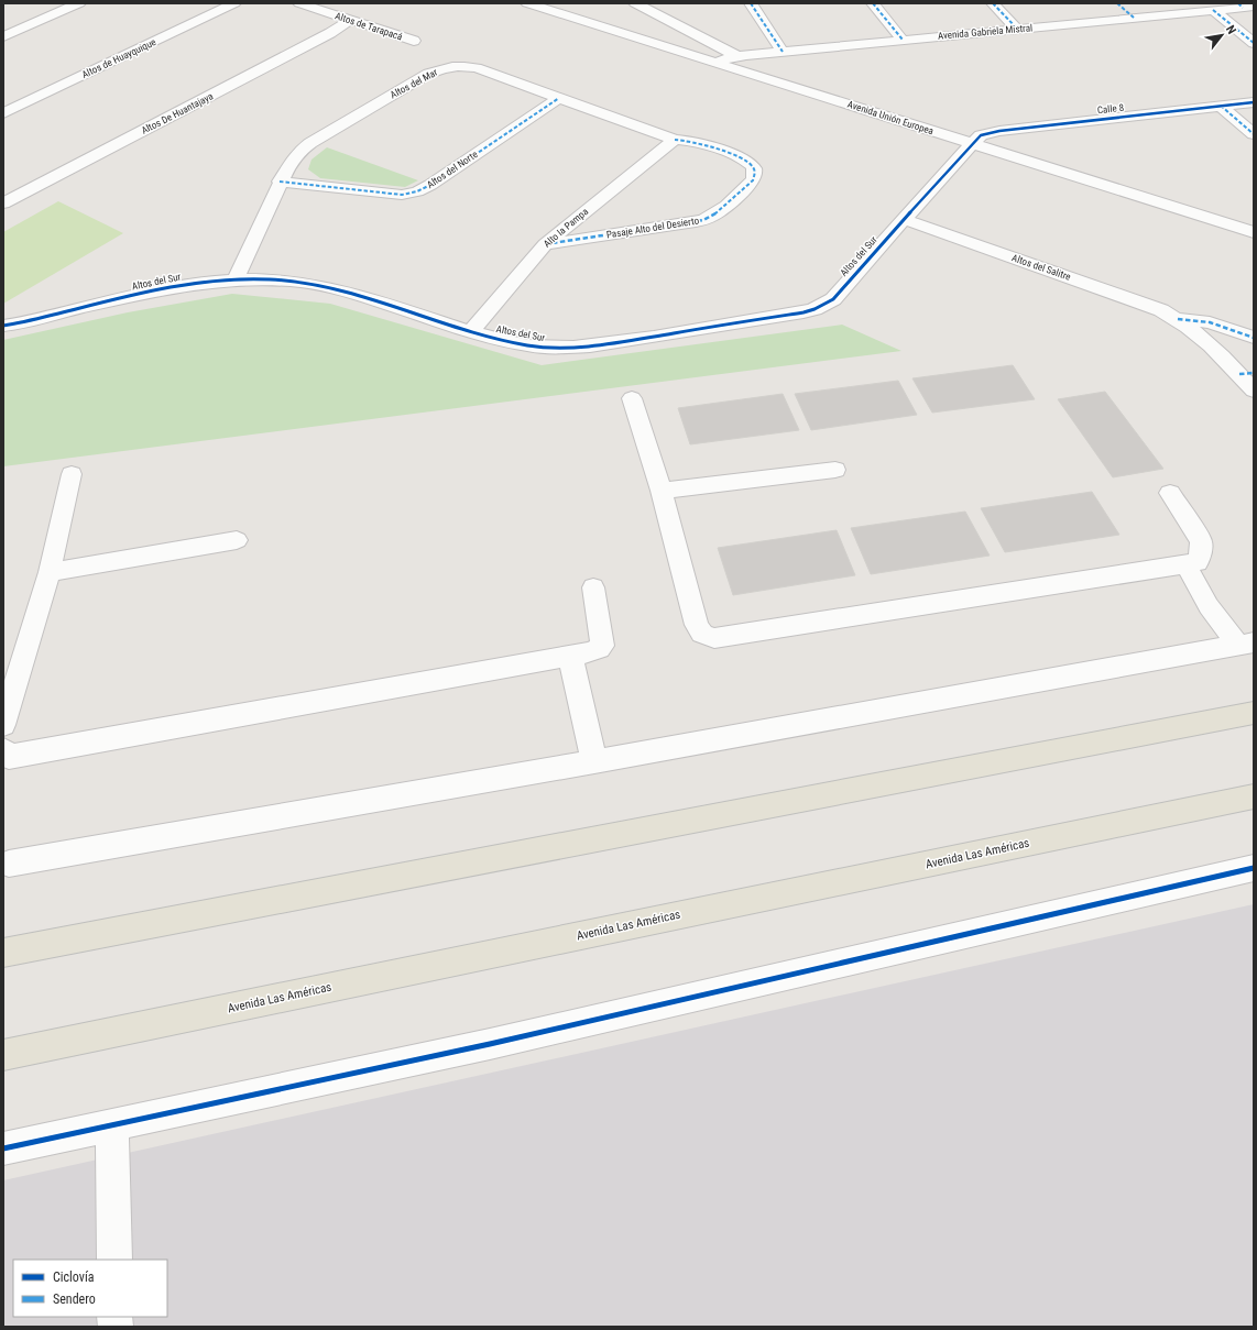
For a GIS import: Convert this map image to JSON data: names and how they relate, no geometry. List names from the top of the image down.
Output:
{
  "streets": {
    "main road": ["Avenida Las Américas"],
    "street": [
      "Altos de Tarapacá",
      "Avenida Gabriela Mistral",
      "Altos de Huayquique",
      "Altos del Mar",
      "Calle 8",
      "Altos De Huantajaya",
      "Avenida Unión Europea",
      "Altos del Norte",
      "Alto la Pampa",
      "Pasaje Alto del Desierto",
      "Altos del Sur",
      "Altos del Salitre"
    ]
  },
  "crossings": [
    ["Altos de Tarapacá", "Altos De Huantajaya"],
    ["Avenida Gabriela Mistral", "Avenida Unión Europea"],
    ["Altos del Mar", "Altos del Norte"],
    ["Altos del Mar", "Alto la Pampa"],
    ["Altos del Mar", "Pasaje Alto del Desierto"],
    ["Altos del Mar", "Altos del Sur"],
    ["Calle 8", "Avenida Unión Europea"],
    ["Calle 8", "Altos del Sur"],
    ["Avenida Unión Europea", "Altos del Sur"],
    ["Alto la Pampa", "Pasaje Alto del Desierto"],
    ["Alto la Pampa", "Altos del Sur"],
    ["Altos del Sur", "Altos del Salitre"]
  ],
  "legend": ["Ciclovía", "Sendero"],
  "north": "top right"
}
